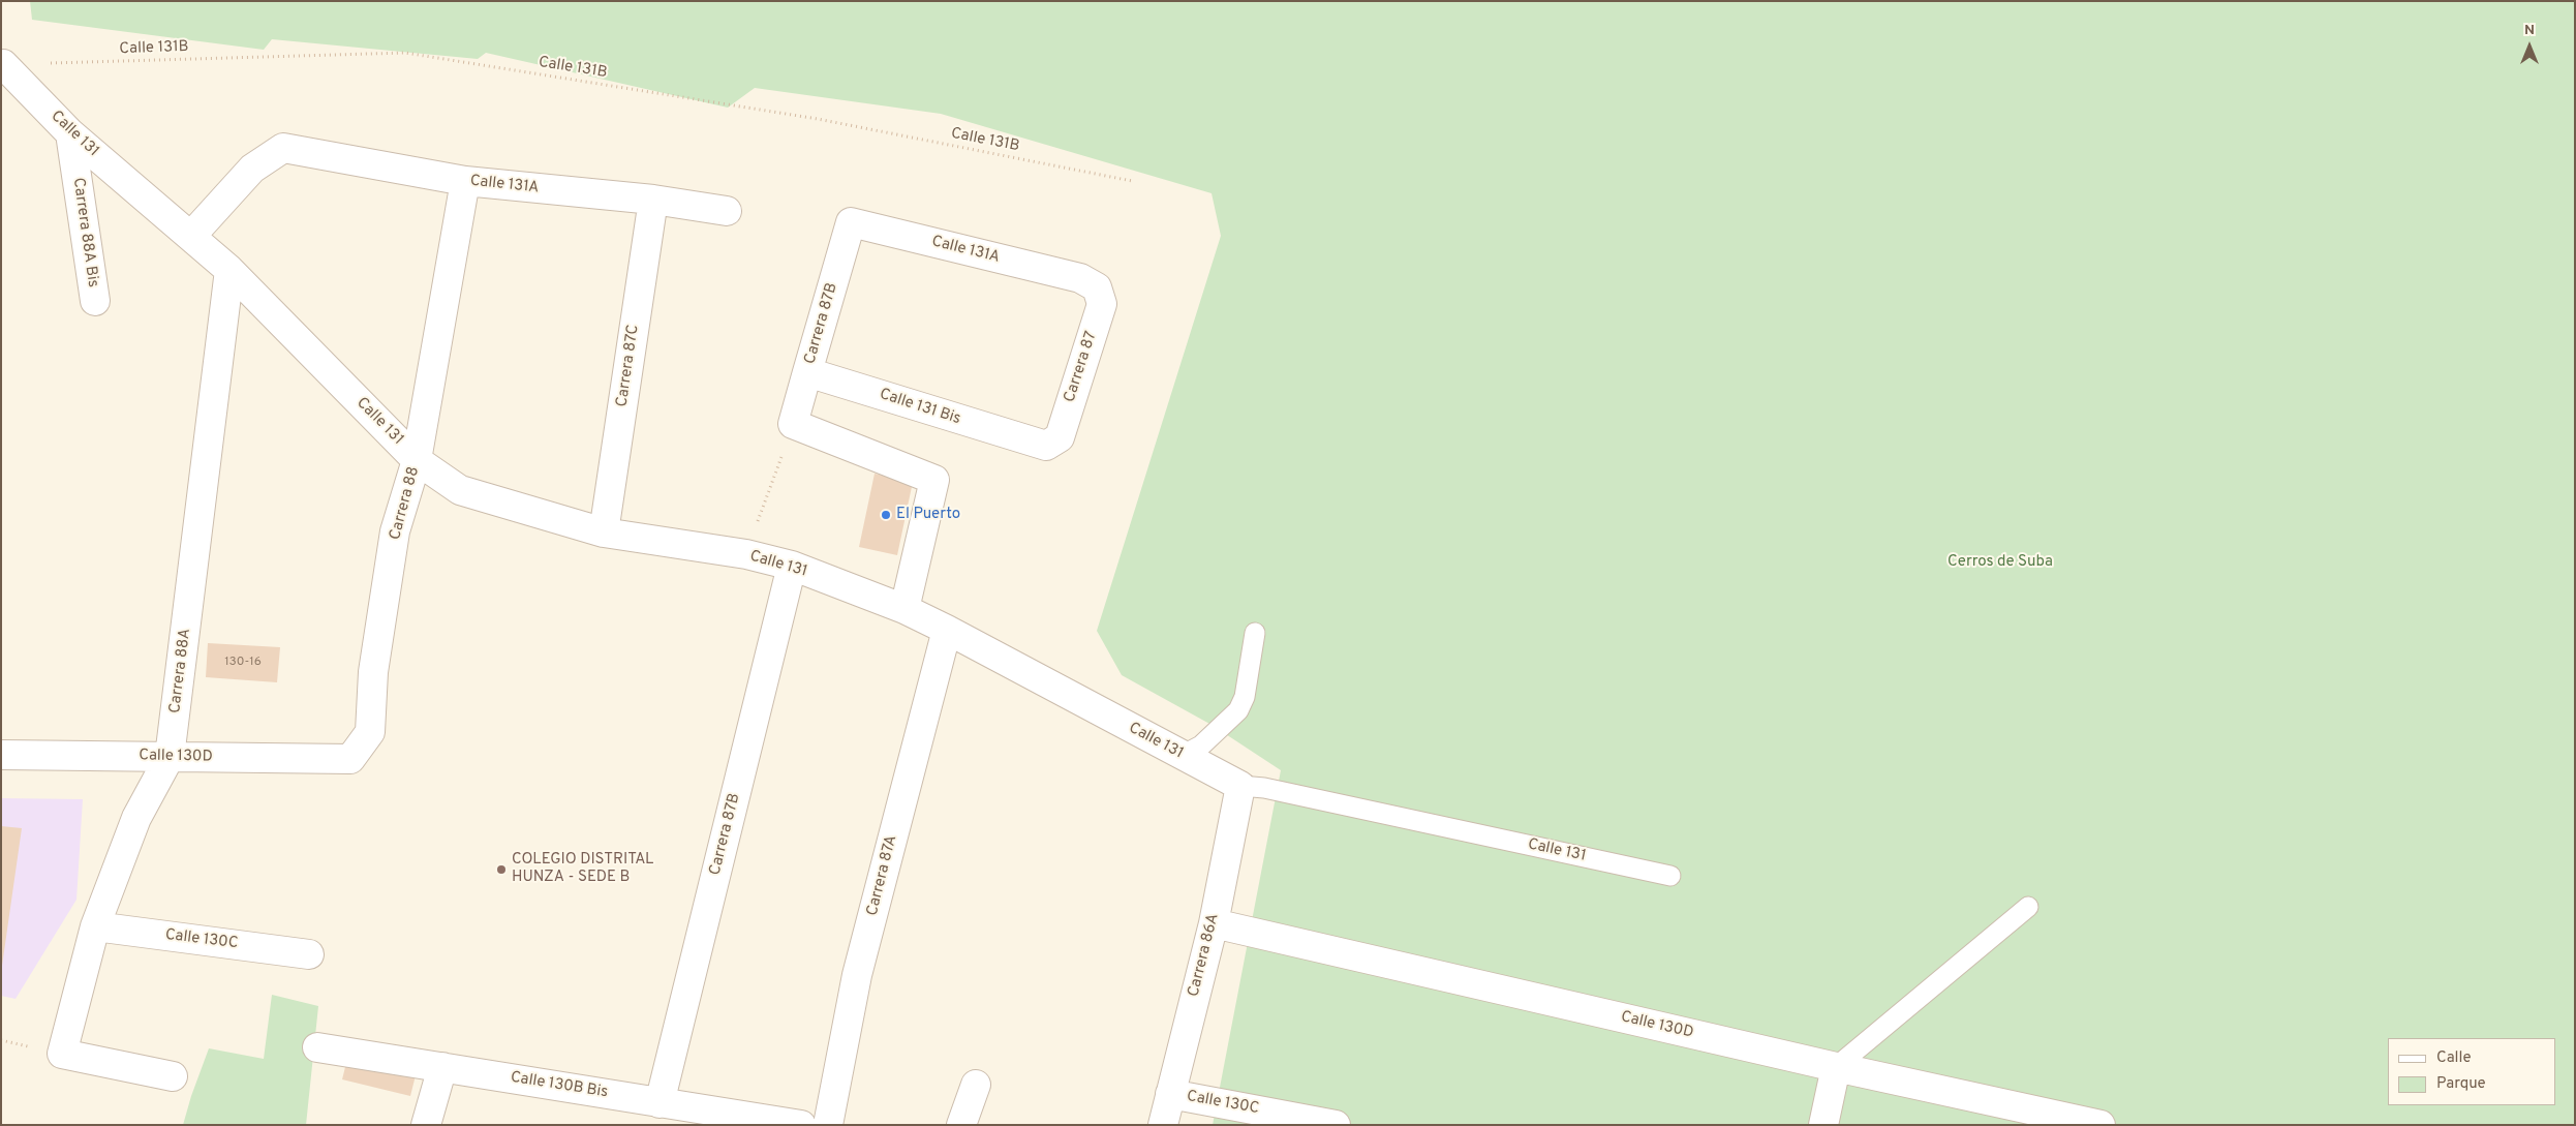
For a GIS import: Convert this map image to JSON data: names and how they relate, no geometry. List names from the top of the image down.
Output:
{
  "streets": {
    "street": [
      "Calle 131",
      "Calle 131A",
      "Carrera 88A Bis",
      "Carrera 87B",
      "Carrera 87C",
      "Carrera 87",
      "Calle 131 Bis",
      "Carrera 88",
      "Carrera 88A",
      "Calle 130D",
      "Carrera 87A",
      "Calle 130C",
      "Carrera 86A",
      "Calle 130B Bis"
    ],
    "path": ["Calle 131B"]
  },
  "crossings": [
    ["Calle 131B", "Calle 131"],
    ["Calle 131", "Calle 131A"],
    ["Calle 131", "Carrera 88A Bis"],
    ["Calle 131", "Carrera 87B"],
    ["Calle 131", "Carrera 87C"],
    ["Calle 131", "Carrera 88"],
    ["Calle 131", "Carrera 88A"],
    ["Calle 131", "Carrera 87A"],
    ["Calle 131", "Carrera 86A"],
    ["Calle 131A", "Carrera 87B"],
    ["Calle 131A", "Carrera 87C"],
    ["Calle 131A", "Carrera 87"],
    ["Calle 131A", "Carrera 88"],
    ["Carrera 87B", "Calle 131 Bis"],
    ["Carrera 87B", "Calle 130B Bis"],
    ["Carrera 87", "Calle 131 Bis"],
    ["Carrera 88", "Calle 130D"],
    ["Carrera 88A", "Calle 130D"],
    ["Carrera 88A", "Calle 130C"],
    ["Calle 130D", "Carrera 86A"],
    ["Calle 130C", "Carrera 86A"]
  ],
  "parks": ["Cerros de Suba"],
  "places": ["El Puerto", "COLEGIO DISTRITAL HUNZA - SEDE B"],
  "house_numbers": ["130-16"],
  "legend": ["Calle", "Parque"],
  "north": "top"
}
